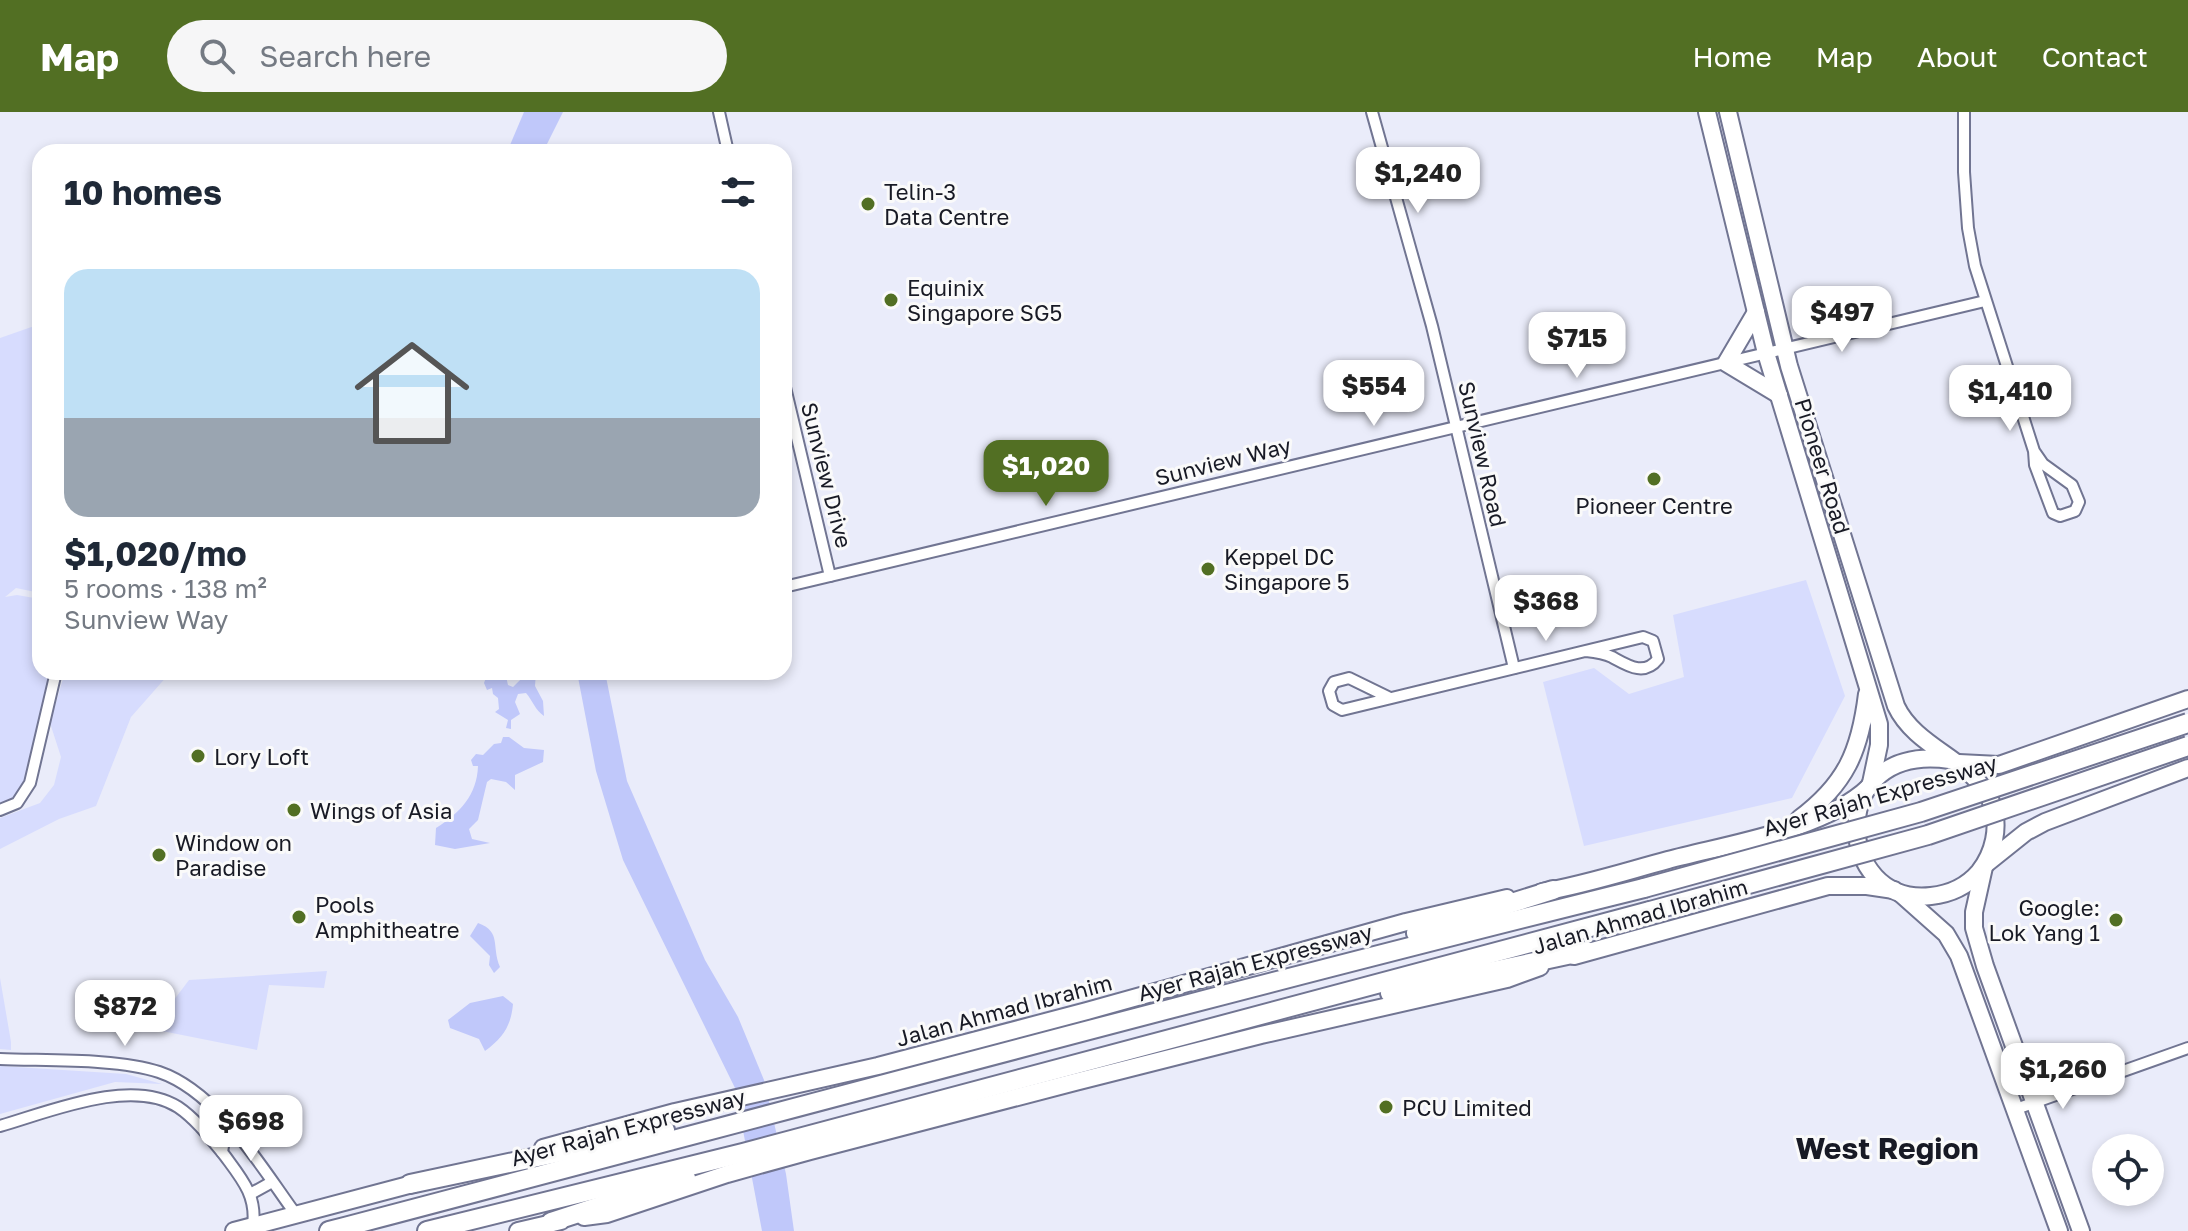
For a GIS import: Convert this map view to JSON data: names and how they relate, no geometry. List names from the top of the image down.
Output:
{
  "streets": {
    "highway": ["Ayer Rajah Expressway"],
    "main road": ["Pioneer Road", "Jalan Ahmad Ibrahim"],
    "street": ["Sunview Road", "Sunview Way", "Sunview Drive"]
  },
  "crossings": [
    ["Sunview Road", "Sunview Way"],
    ["Sunview Way", "Pioneer Road"],
    ["Sunview Way", "Sunview Drive"],
    ["Pioneer Road", "Jalan Ahmad Ibrahim"]
  ],
  "districts": ["West Region"],
  "places": [
    "Telin-3 Data Centre",
    "Equinix Singapore SG5",
    "Pioneer Centre",
    "Keppel DC Singapore 5",
    "Lory Loft",
    "Wings of Asia",
    "Window on Paradise",
    "Pools Amphitheatre",
    "Google: Lok Yang 1",
    "PCU Limited"
  ],
  "page": {
    "header": "Map",
    "search": "Search here",
    "nav": [
      "Home",
      "Map",
      "About",
      "Contact"
    ],
    "heading": "10 homes",
    "price": [
      "$1,240",
      "$497",
      "$715",
      "$554",
      "$1,410",
      "$1,020",
      "$368",
      "$872",
      "$1,260",
      "$698"
    ],
    "list": [
      {
        "name": "$1,020/mo",
        "note": "5 rooms · 138 m² · Sunview Way"
      }
    ]
  }
}
